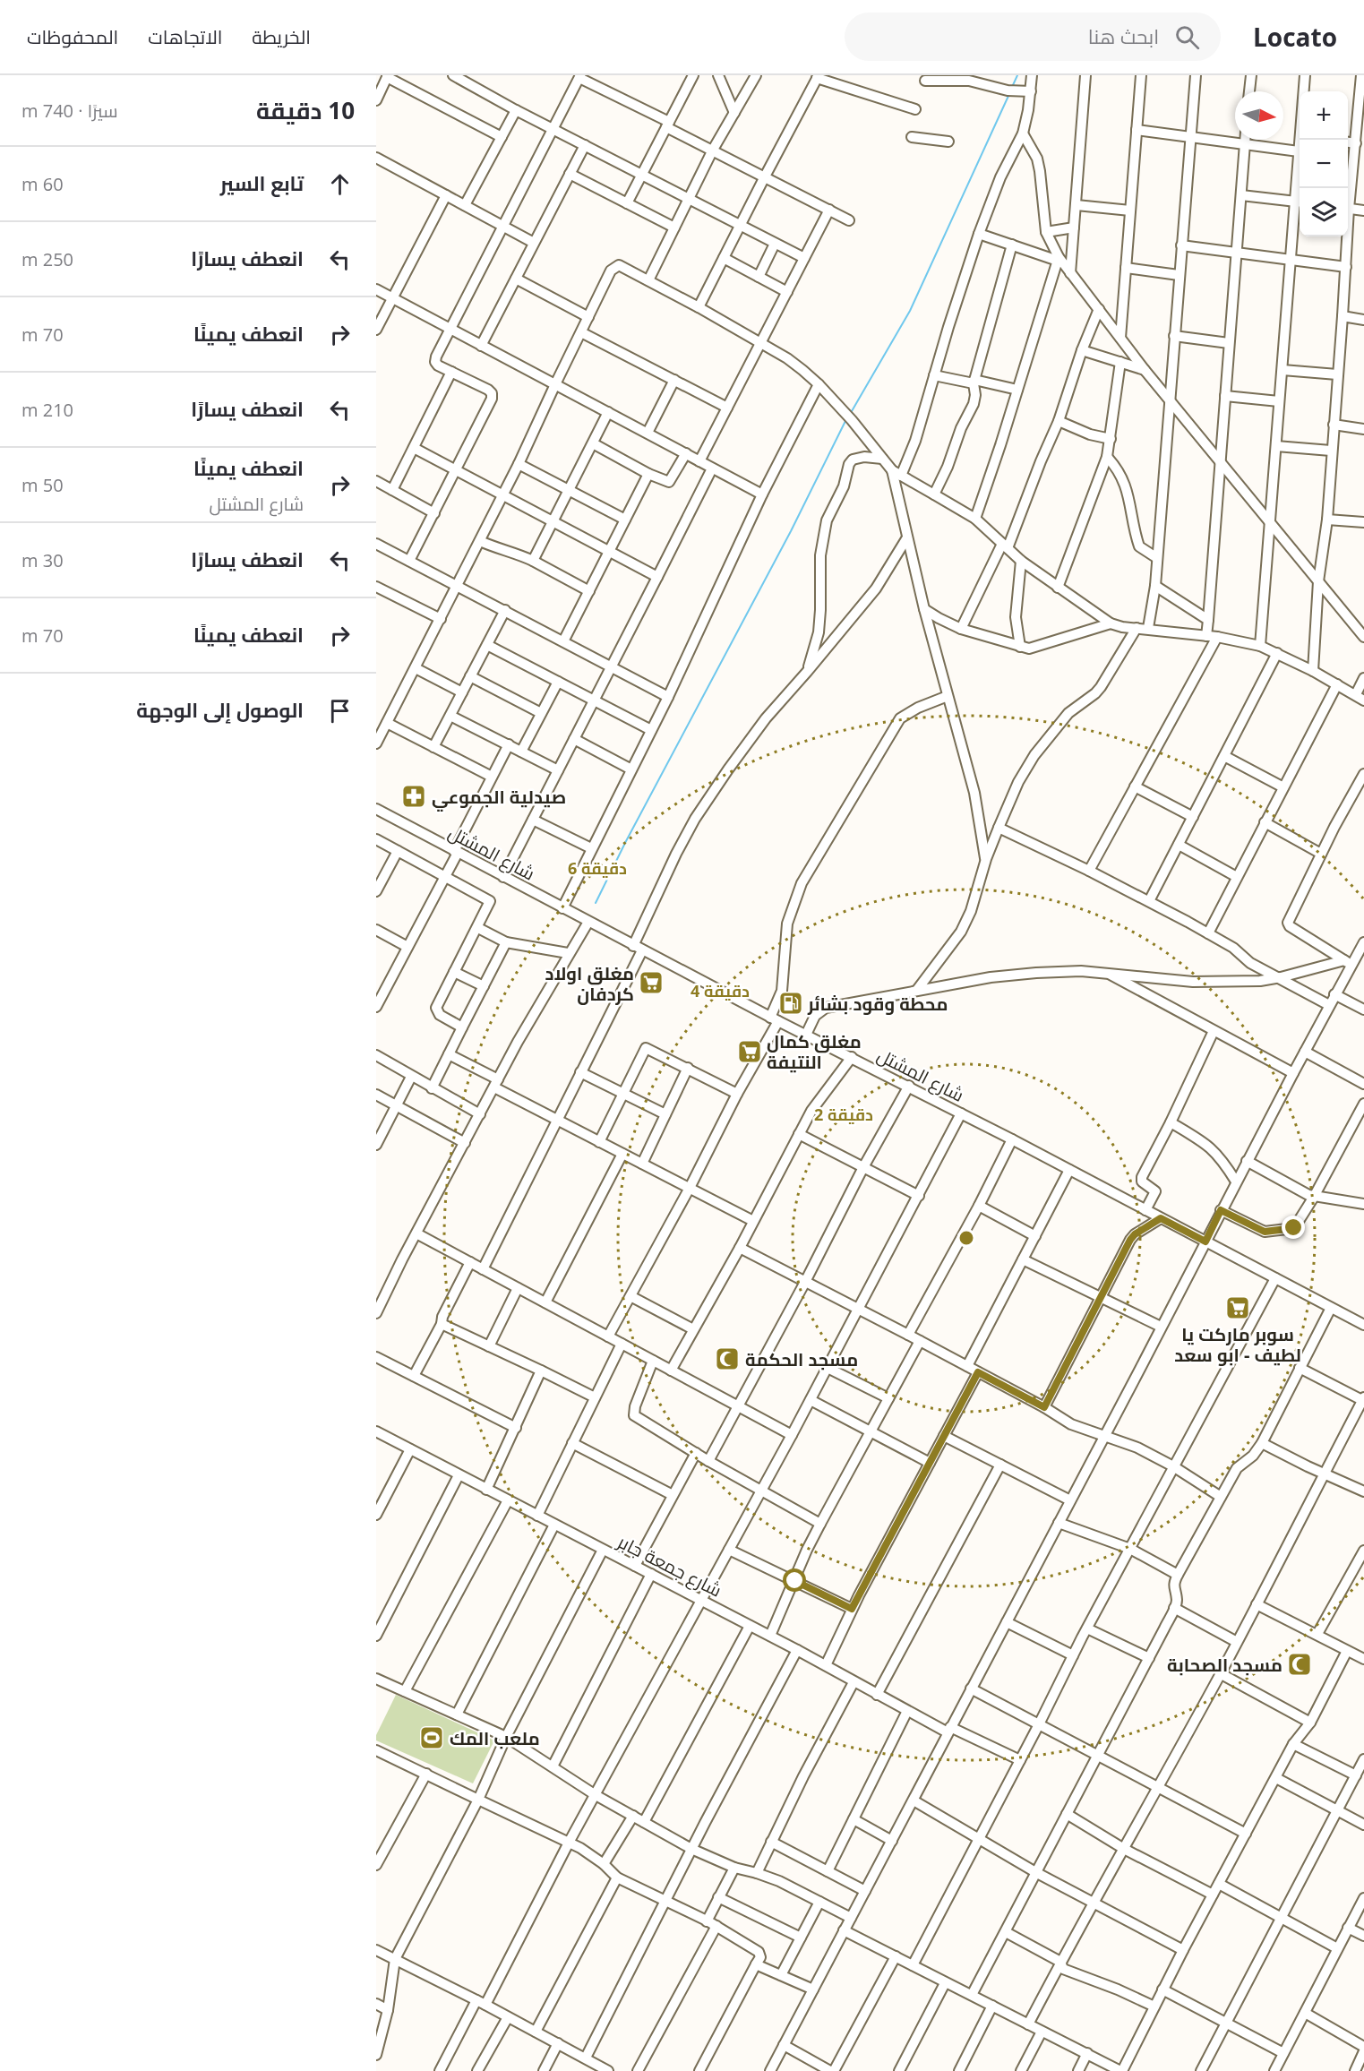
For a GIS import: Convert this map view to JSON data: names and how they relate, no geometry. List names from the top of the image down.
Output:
{
  "streets": {
    "street": ["شارع المشتل", "شارع جمعة جابر"]
  },
  "places": {
    "pharmacy": ["صيدلية الجموعي"],
    "supermarket": ["مغلق اولاد كردفان", "مغلق كمال النتيفة", "سوبر ماركت يا لطيف - ابو سعد"],
    "fuel station": ["محطة وقود بشائر"],
    "mosque": ["مسجد الحكمة", "مسجد الصحابة"],
    "sports": ["ملعب المك"]
  },
  "north": "right",
  "page": {
    "header": "Locato",
    "search": "ابحث هنا",
    "nav": ["الخريطة", "الاتجاهات", "المحفوظات"],
    "heading": ["10 دقيقة", "سيرًا · 740 m"],
    "map_buttons": ["+", "−"],
    "list": [
      ["تابع السير", "60 m"],
      ["انعطف يسارًا", "250 m"],
      ["انعطف يمينًا", "70 m"],
      ["انعطف يسارًا", "210 m"],
      ["انعطف يمينًا", "شارع المشتل", "50 m"],
      ["انعطف يسارًا", "30 m"],
      ["انعطف يمينًا", "70 m"],
      "الوصول إلى الوجهة"
    ]
  },
  "rings": ["6 دقيقة", "4 دقيقة", "2 دقيقة"]
}
